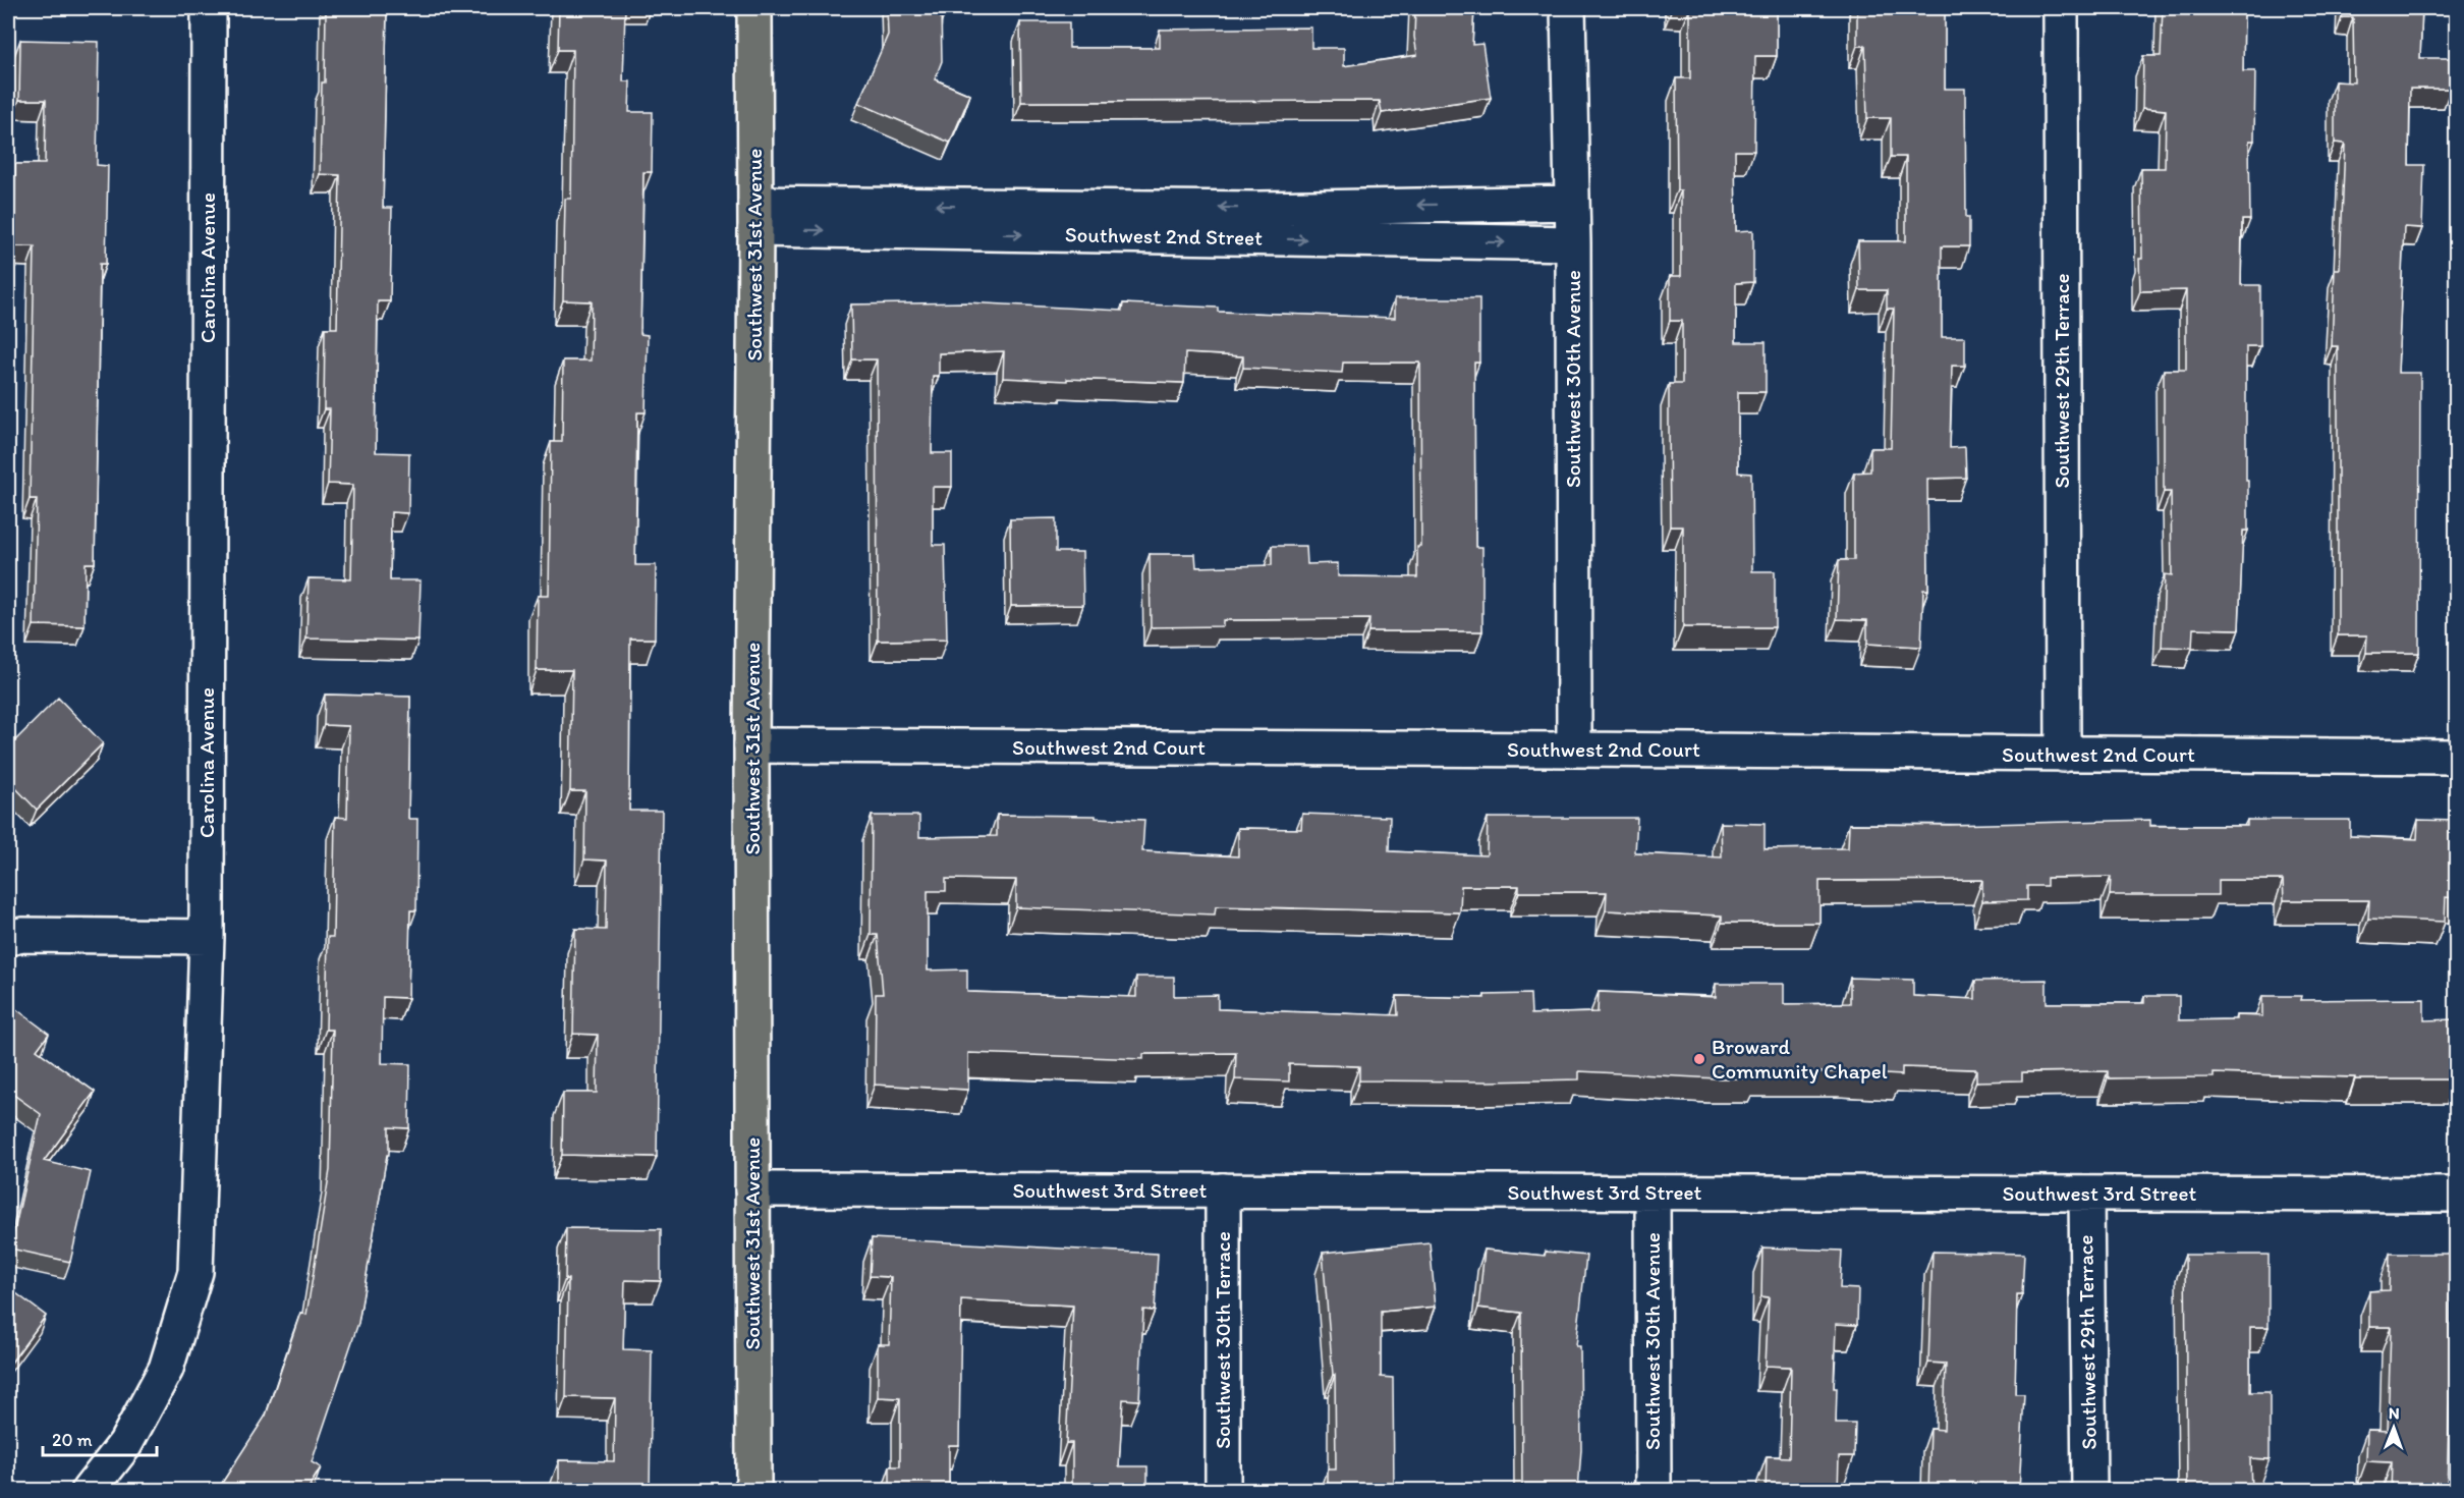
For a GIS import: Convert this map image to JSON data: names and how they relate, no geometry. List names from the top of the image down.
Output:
{
  "streets": {
    "main road": ["Southwest 31st Avenue"],
    "street": [
      "Southwest 2nd Street",
      "Carolina Avenue",
      "Southwest 30th Avenue",
      "Southwest 29th Terrace",
      "Southwest 2nd Court",
      "Southwest 3rd Street",
      "Southwest 30th Terrace"
    ]
  },
  "crossings": [
    ["Southwest 2nd Street", "Southwest 31st Avenue"],
    ["Southwest 2nd Street", "Southwest 30th Avenue"],
    ["Southwest 31st Avenue", "Southwest 2nd Court"],
    ["Southwest 31st Avenue", "Southwest 3rd Street"],
    ["Southwest 30th Avenue", "Southwest 2nd Court"],
    ["Southwest 30th Avenue", "Southwest 3rd Street"],
    ["Southwest 29th Terrace", "Southwest 2nd Court"],
    ["Southwest 29th Terrace", "Southwest 3rd Street"],
    ["Southwest 3rd Street", "Southwest 30th Terrace"]
  ],
  "places": ["Broward Community Chapel"],
  "scale_bar": "20 m",
  "north": "top"
}
